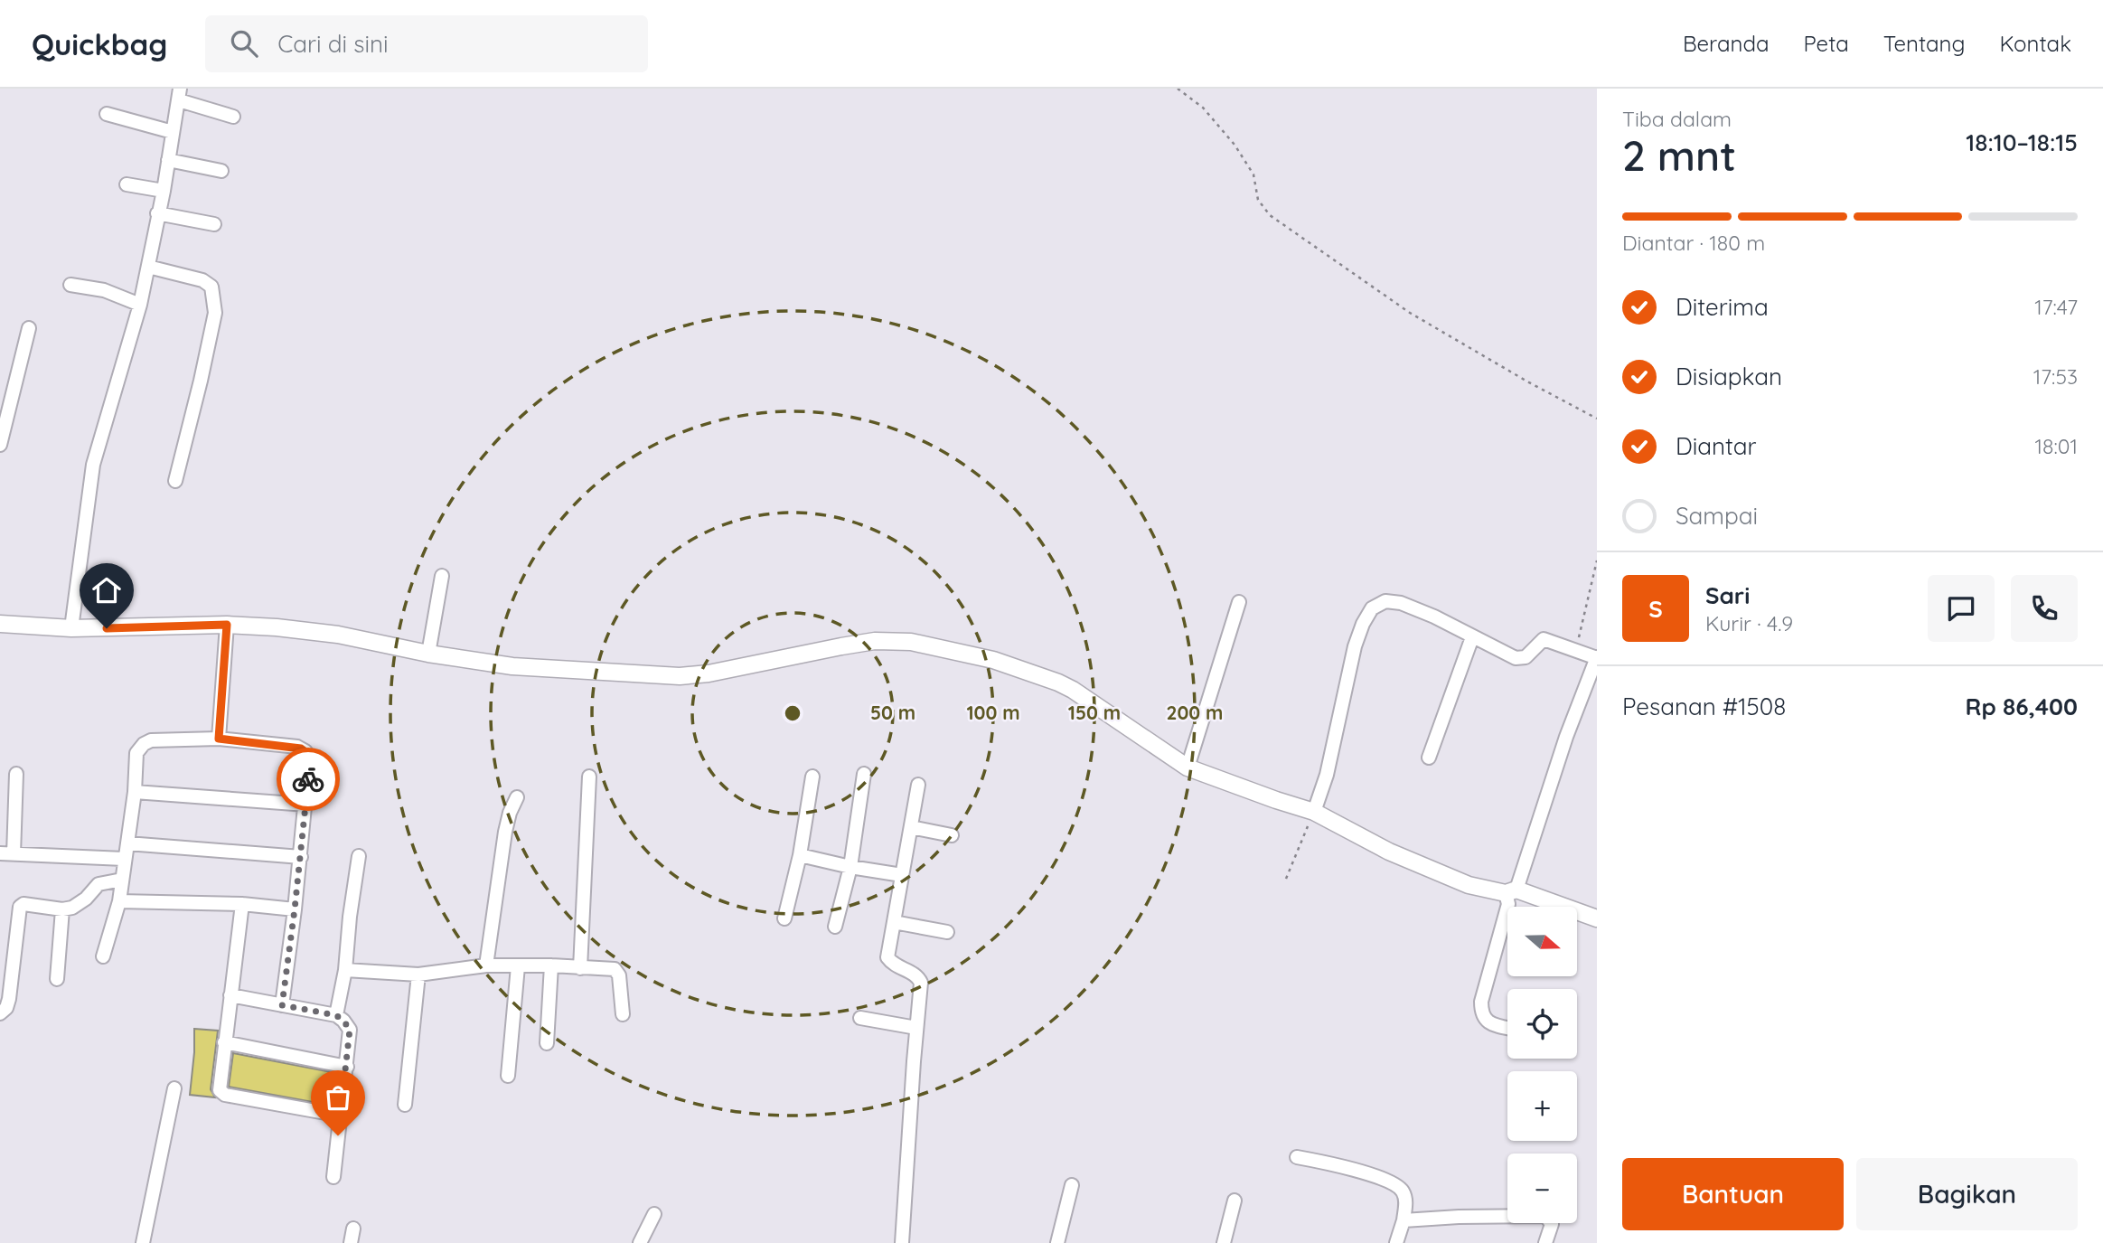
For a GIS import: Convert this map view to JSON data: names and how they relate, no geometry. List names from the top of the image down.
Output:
{
  "north": "right",
  "page": {
    "header": "Quickbag",
    "search": "Cari di sini",
    "nav": [
      "Beranda",
      "Peta",
      "Tentang",
      "Kontak"
    ],
    "heading": ["2 mnt", "Tiba dalam", "18:10–18:15"],
    "panel": [
      "Sari",
      "Kurir · 4.9",
      "Pesanan #1508",
      "Rp 86,400"
    ],
    "bar": "Diantar · 180 m",
    "list": [
      ["Diterima", "17:47"],
      ["Disiapkan", "17:53"],
      ["Diantar", "18:01"],
      "Sampai"
    ],
    "round": "S",
    "map_buttons": ["+", "−"],
    "buttons": ["Bantuan", "Bagikan"]
  },
  "rings": [
    "50 m",
    "100 m",
    "150 m",
    "200 m"
  ]
}
